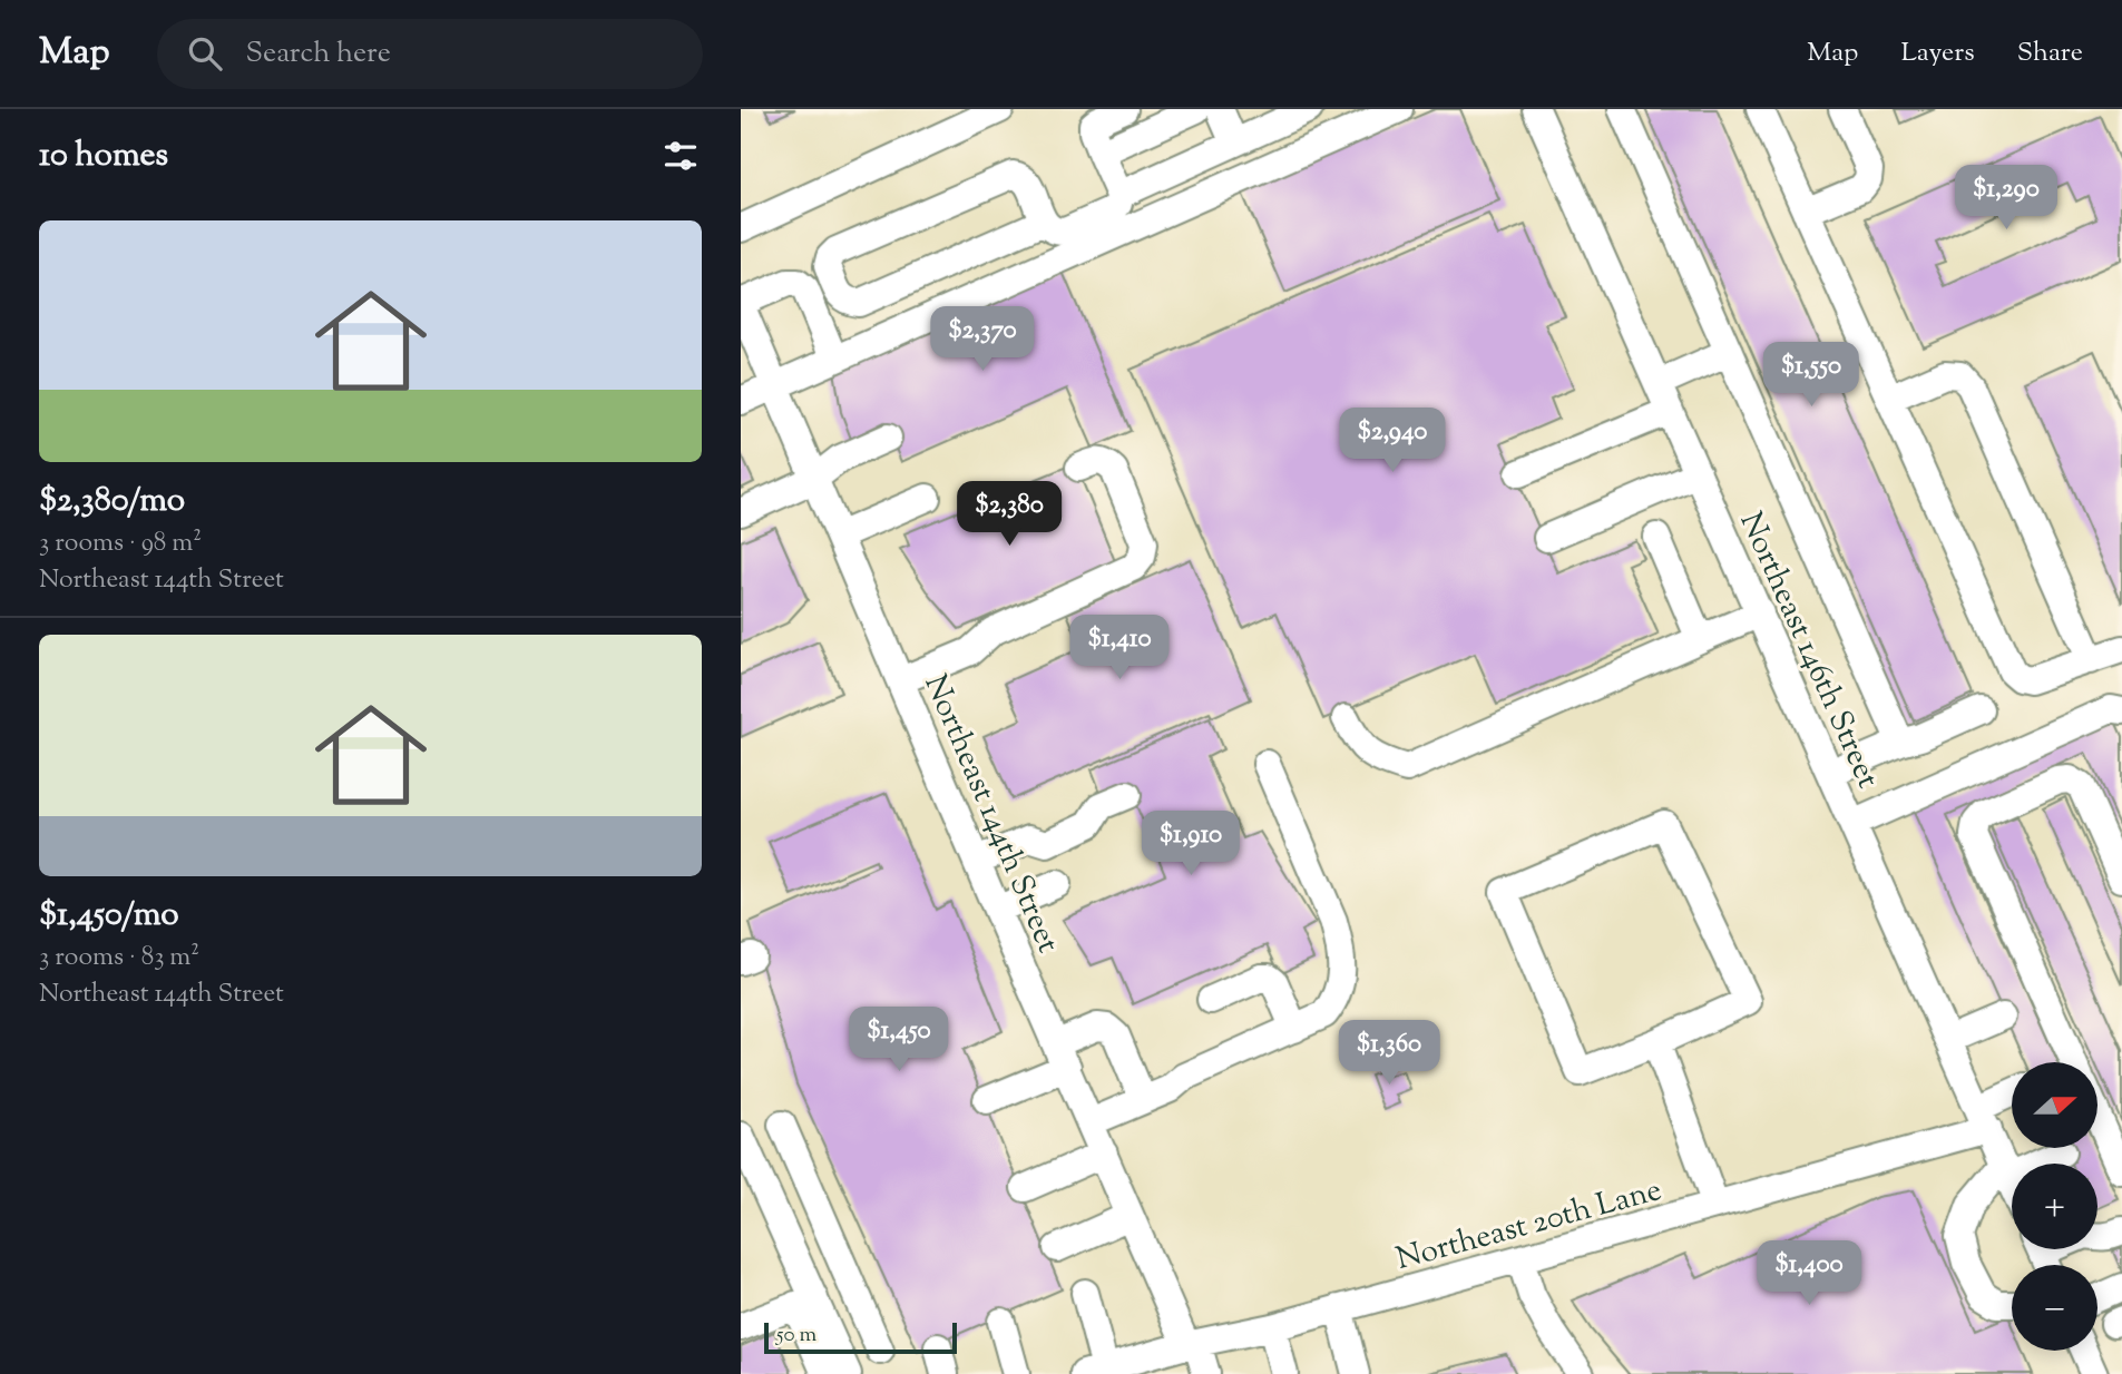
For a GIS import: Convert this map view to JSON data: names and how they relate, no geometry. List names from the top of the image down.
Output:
{
  "streets": {
    "street": ["Northeast 146th Street", "Northeast 144th Street", "Northeast 20th Lane"]
  },
  "crossings": [
    ["Northeast 146th Street", "Northeast 20th Lane"],
    ["Northeast 144th Street", "Northeast 20th Lane"]
  ],
  "scale_bar": "50 m",
  "north": "right",
  "page": {
    "header": "Map",
    "search": "Search here",
    "nav": ["Map", "Layers", "Share"],
    "heading": "10 homes",
    "price": [
      "$1,290",
      "$2,370",
      "$1,550",
      "$2,940",
      "$2,380",
      "$1,410",
      "$1,910",
      "$1,450",
      "$1,360",
      "$1,400"
    ],
    "list": [
      {
        "name": "$2,380/mo",
        "note": "3 rooms · 98 m² · Northeast 144th Street"
      },
      {
        "name": "$1,450/mo",
        "note": "3 rooms · 83 m² · Northeast 144th Street"
      }
    ],
    "map_buttons": ["+", "−"],
    "scale": "50 m"
  }
}
